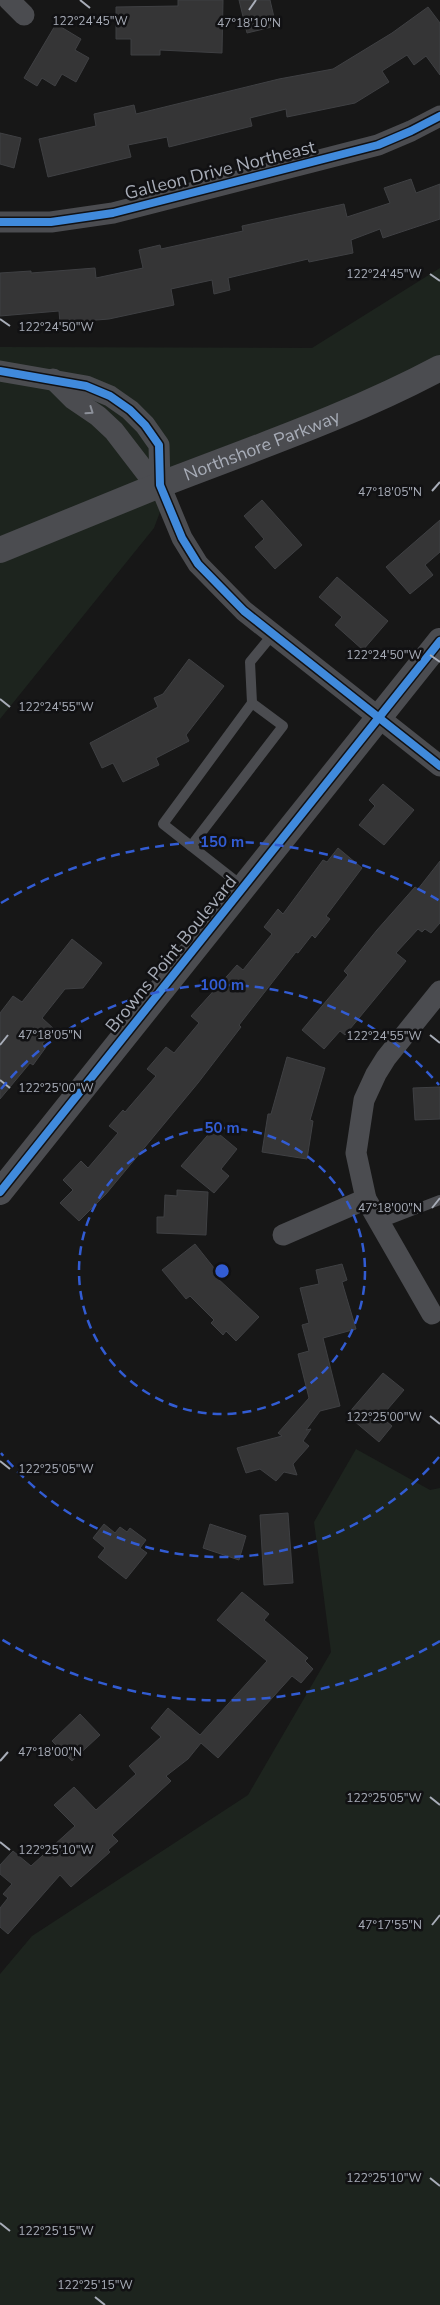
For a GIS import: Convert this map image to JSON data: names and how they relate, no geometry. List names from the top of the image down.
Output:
{
  "streets": {
    "street": ["Galleon Drive Northeast", "Northshore Parkway", "Browns Point Boulevard"]
  },
  "coordinates": [
    "122°24'45\"W",
    "47°18'10\"N",
    "122°24'50\"W",
    "47°18'05\"N",
    "122°24'55\"W",
    "122°25'00\"W",
    "47°18'00\"N",
    "122°25'05\"W",
    "122°25'10\"W",
    "47°17'55\"N",
    "122°25'15\"W"
  ],
  "rings": ["150 m", "100 m", "50 m"]
}
